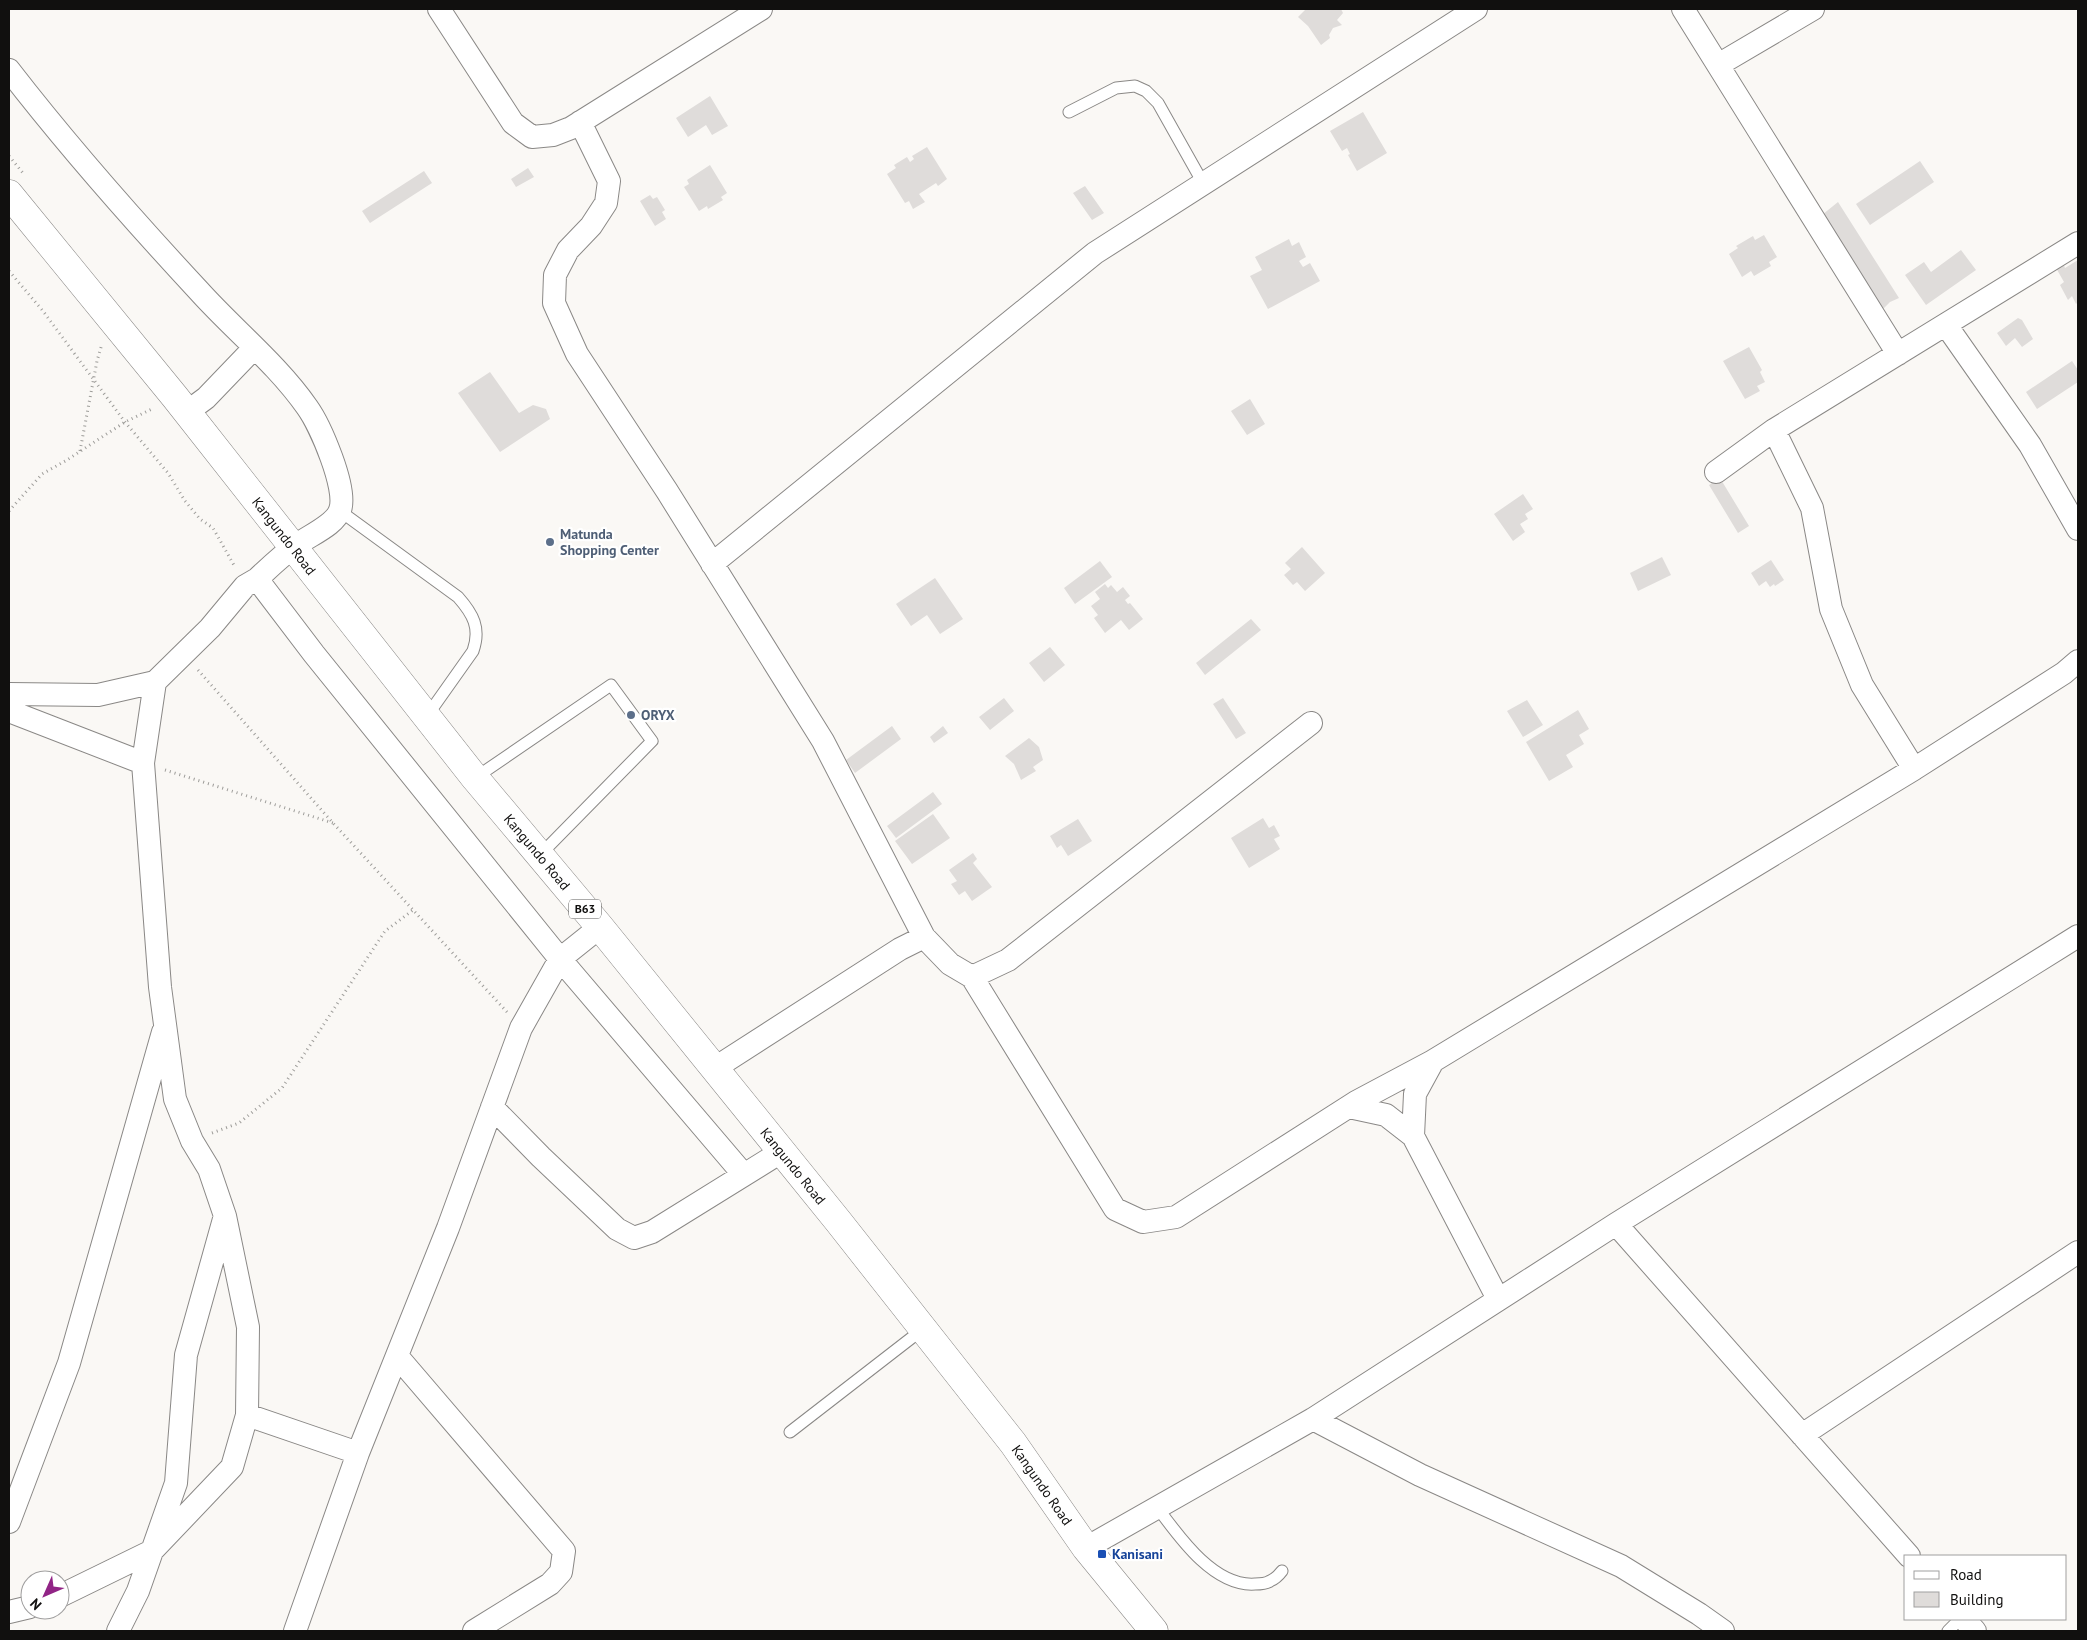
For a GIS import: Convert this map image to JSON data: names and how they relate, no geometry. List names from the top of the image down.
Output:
{
  "streets": {
    "highway": ["Kangundo Road", "B63"]
  },
  "places": {
    "other": ["Matunda Shopping Center", "ORYX"],
    "transit": ["Kanisani"]
  },
  "legend": ["Road", "Building"],
  "north": "bottom left"
}
